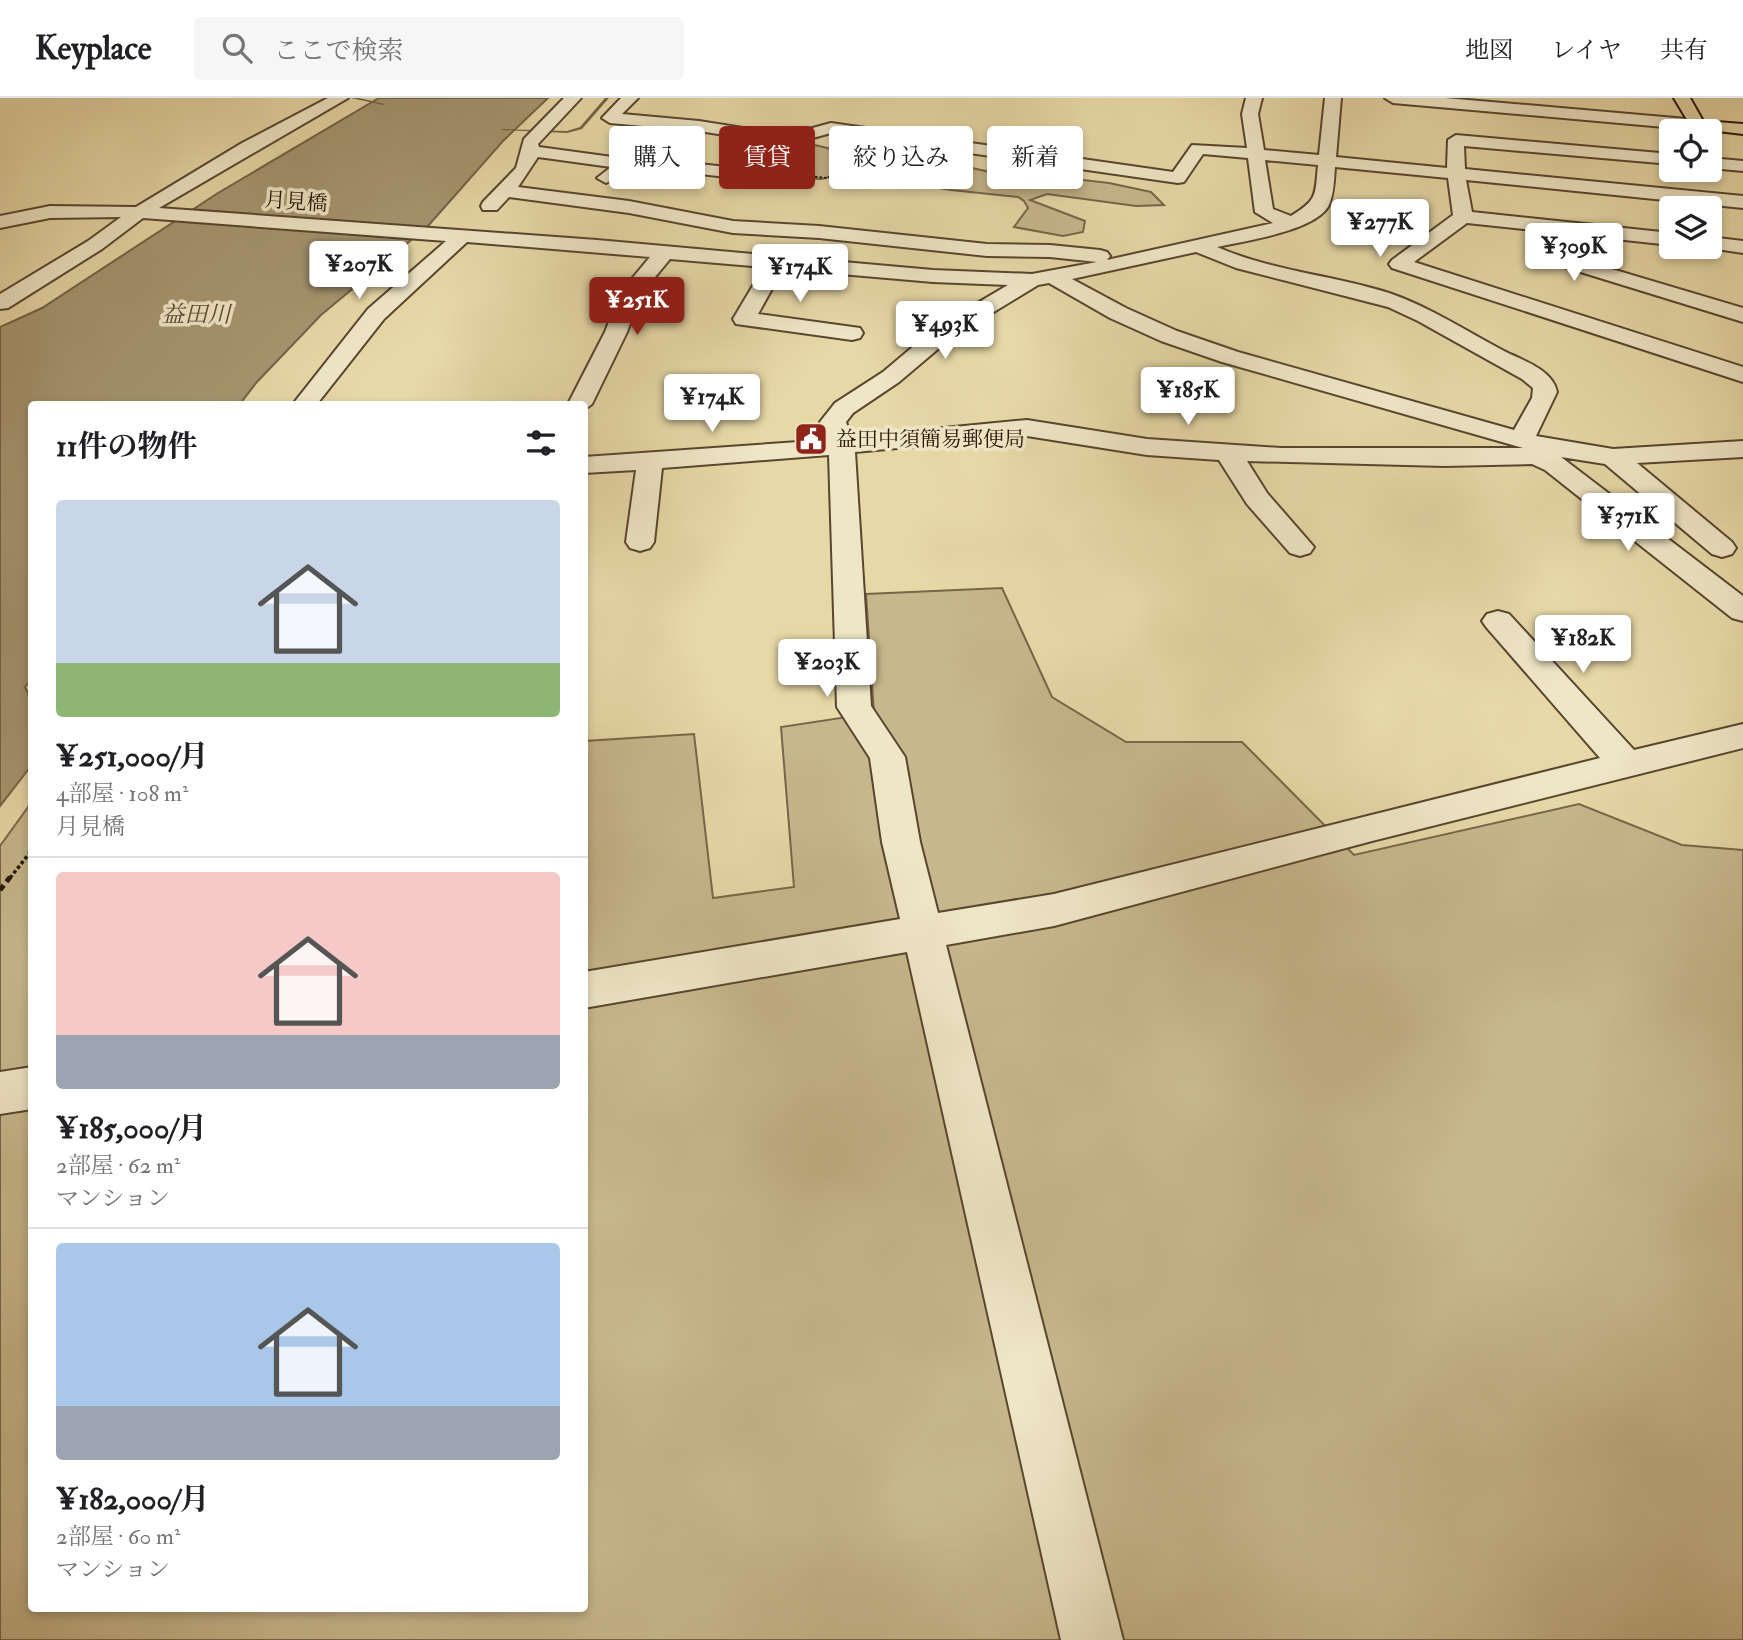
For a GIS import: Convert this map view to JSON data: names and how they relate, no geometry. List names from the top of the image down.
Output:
{
  "streets": {
    "street": ["月見橋"]
  },
  "water": ["益田川"],
  "places": {
    "public building": ["益田中須簡易郵便局"]
  },
  "page": {
    "header": "Keyplace",
    "search": "ここで検索",
    "nav": ["地図", "レイヤ", "共有"],
    "chip": [
      "購入",
      "賃貸",
      "絞り込み",
      "新着"
    ],
    "price": [
      "¥277K",
      "¥309K",
      "¥207K",
      "¥174K",
      "¥251K",
      "¥493K",
      "¥185K",
      "¥174K",
      "¥371K",
      "¥182K",
      "¥203K"
    ],
    "heading": "11件の物件",
    "list": [
      {
        "name": "¥251,000/月",
        "note": "4部屋 · 108 m² · 月見橋"
      },
      {
        "name": "¥185,000/月",
        "note": "2部屋 · 62 m² · マンション"
      },
      {
        "name": "¥182,000/月",
        "note": "2部屋 · 60 m² · マンション"
      }
    ]
  }
}
